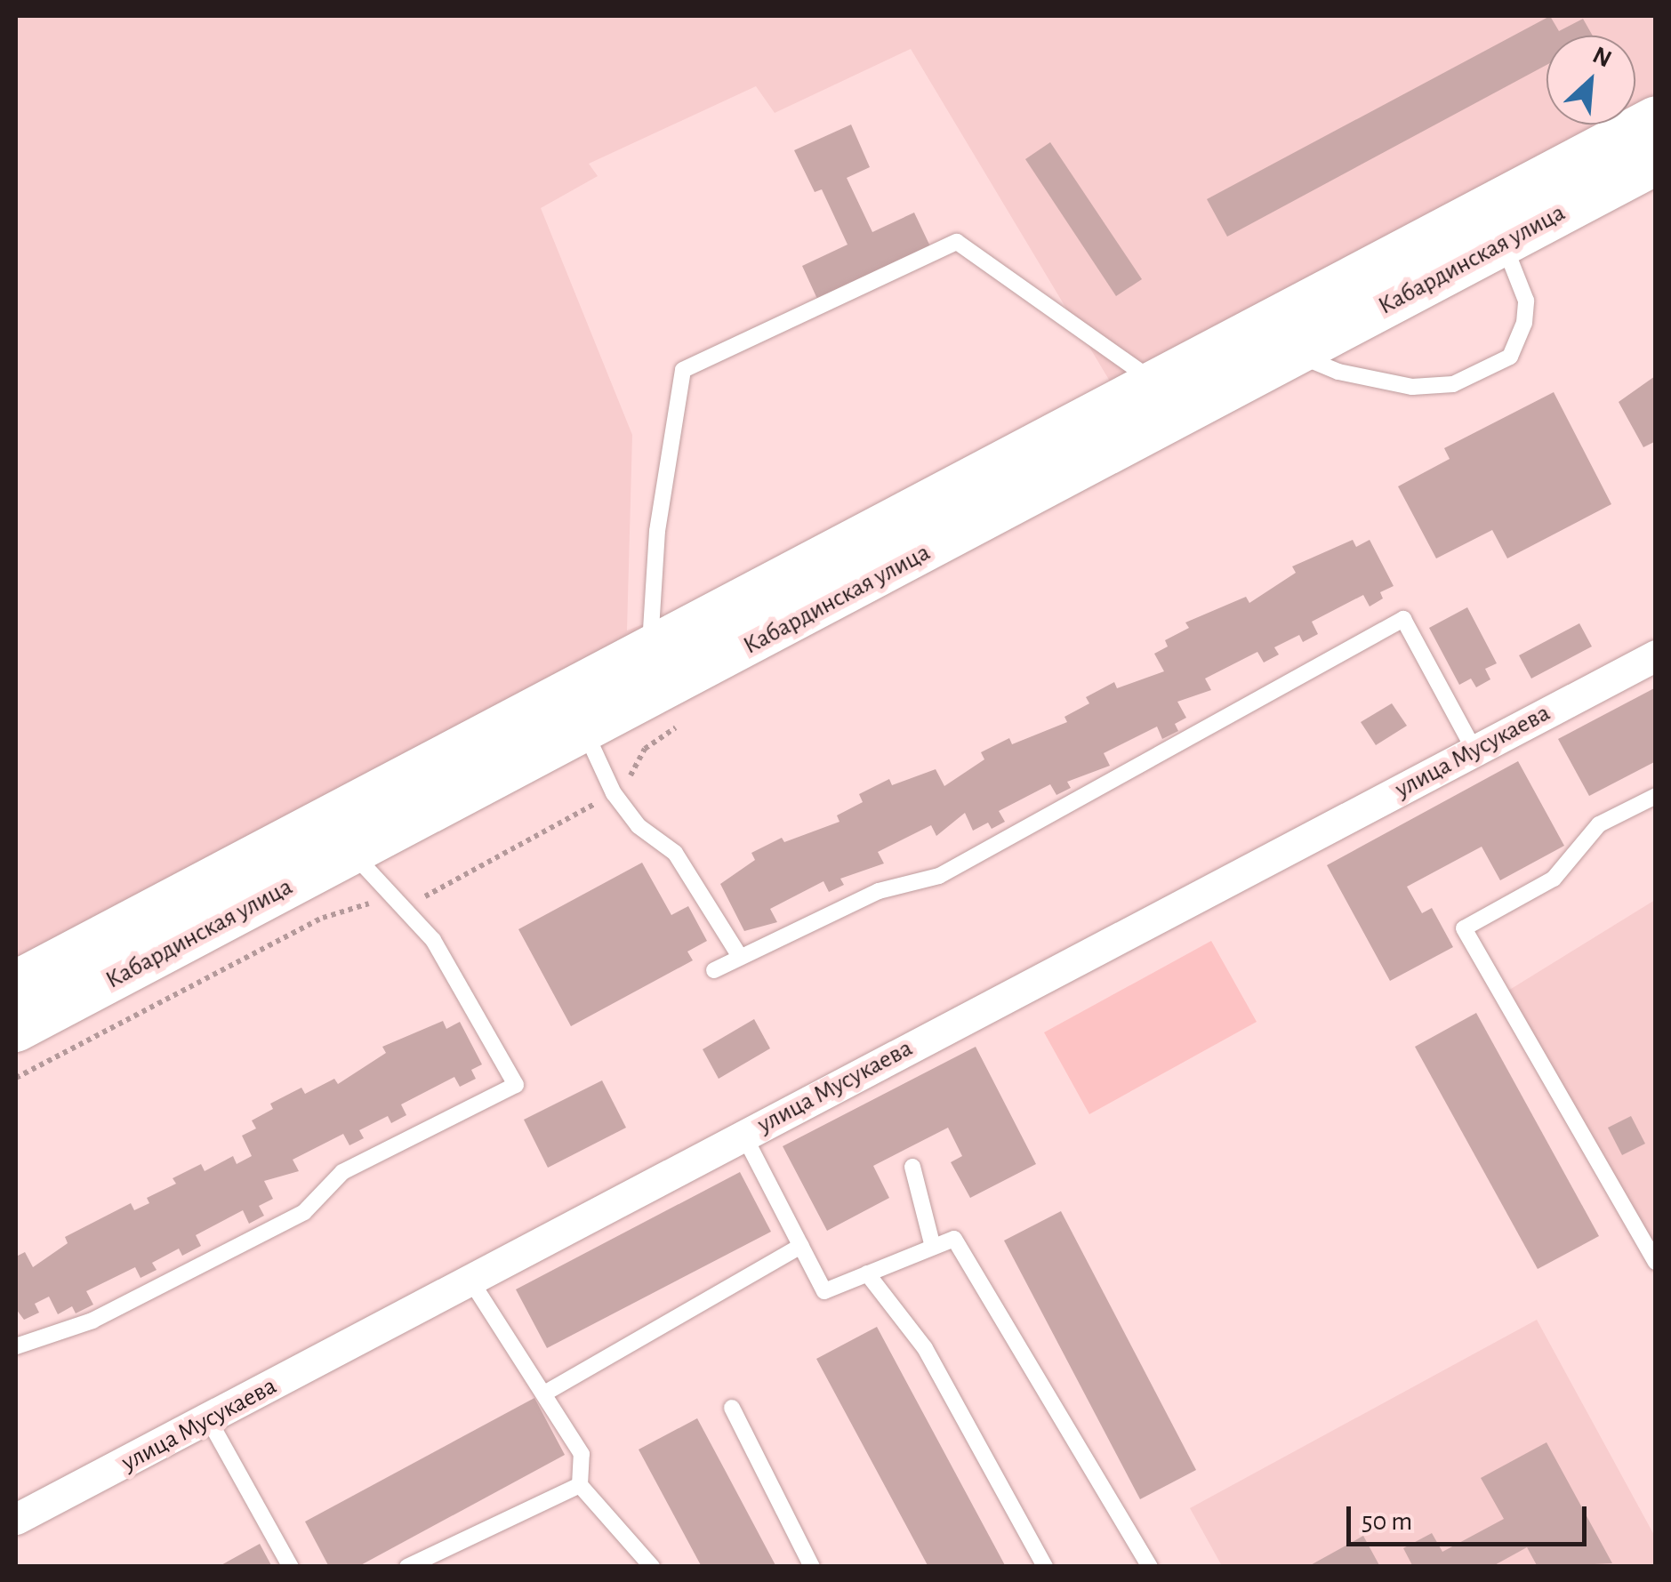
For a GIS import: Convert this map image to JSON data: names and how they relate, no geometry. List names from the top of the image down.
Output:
{
  "streets": {
    "main road": ["Кабардинская улица"],
    "street": ["улица Мусукаева"]
  },
  "scale_bar": "50 m",
  "north": "top right"
}
